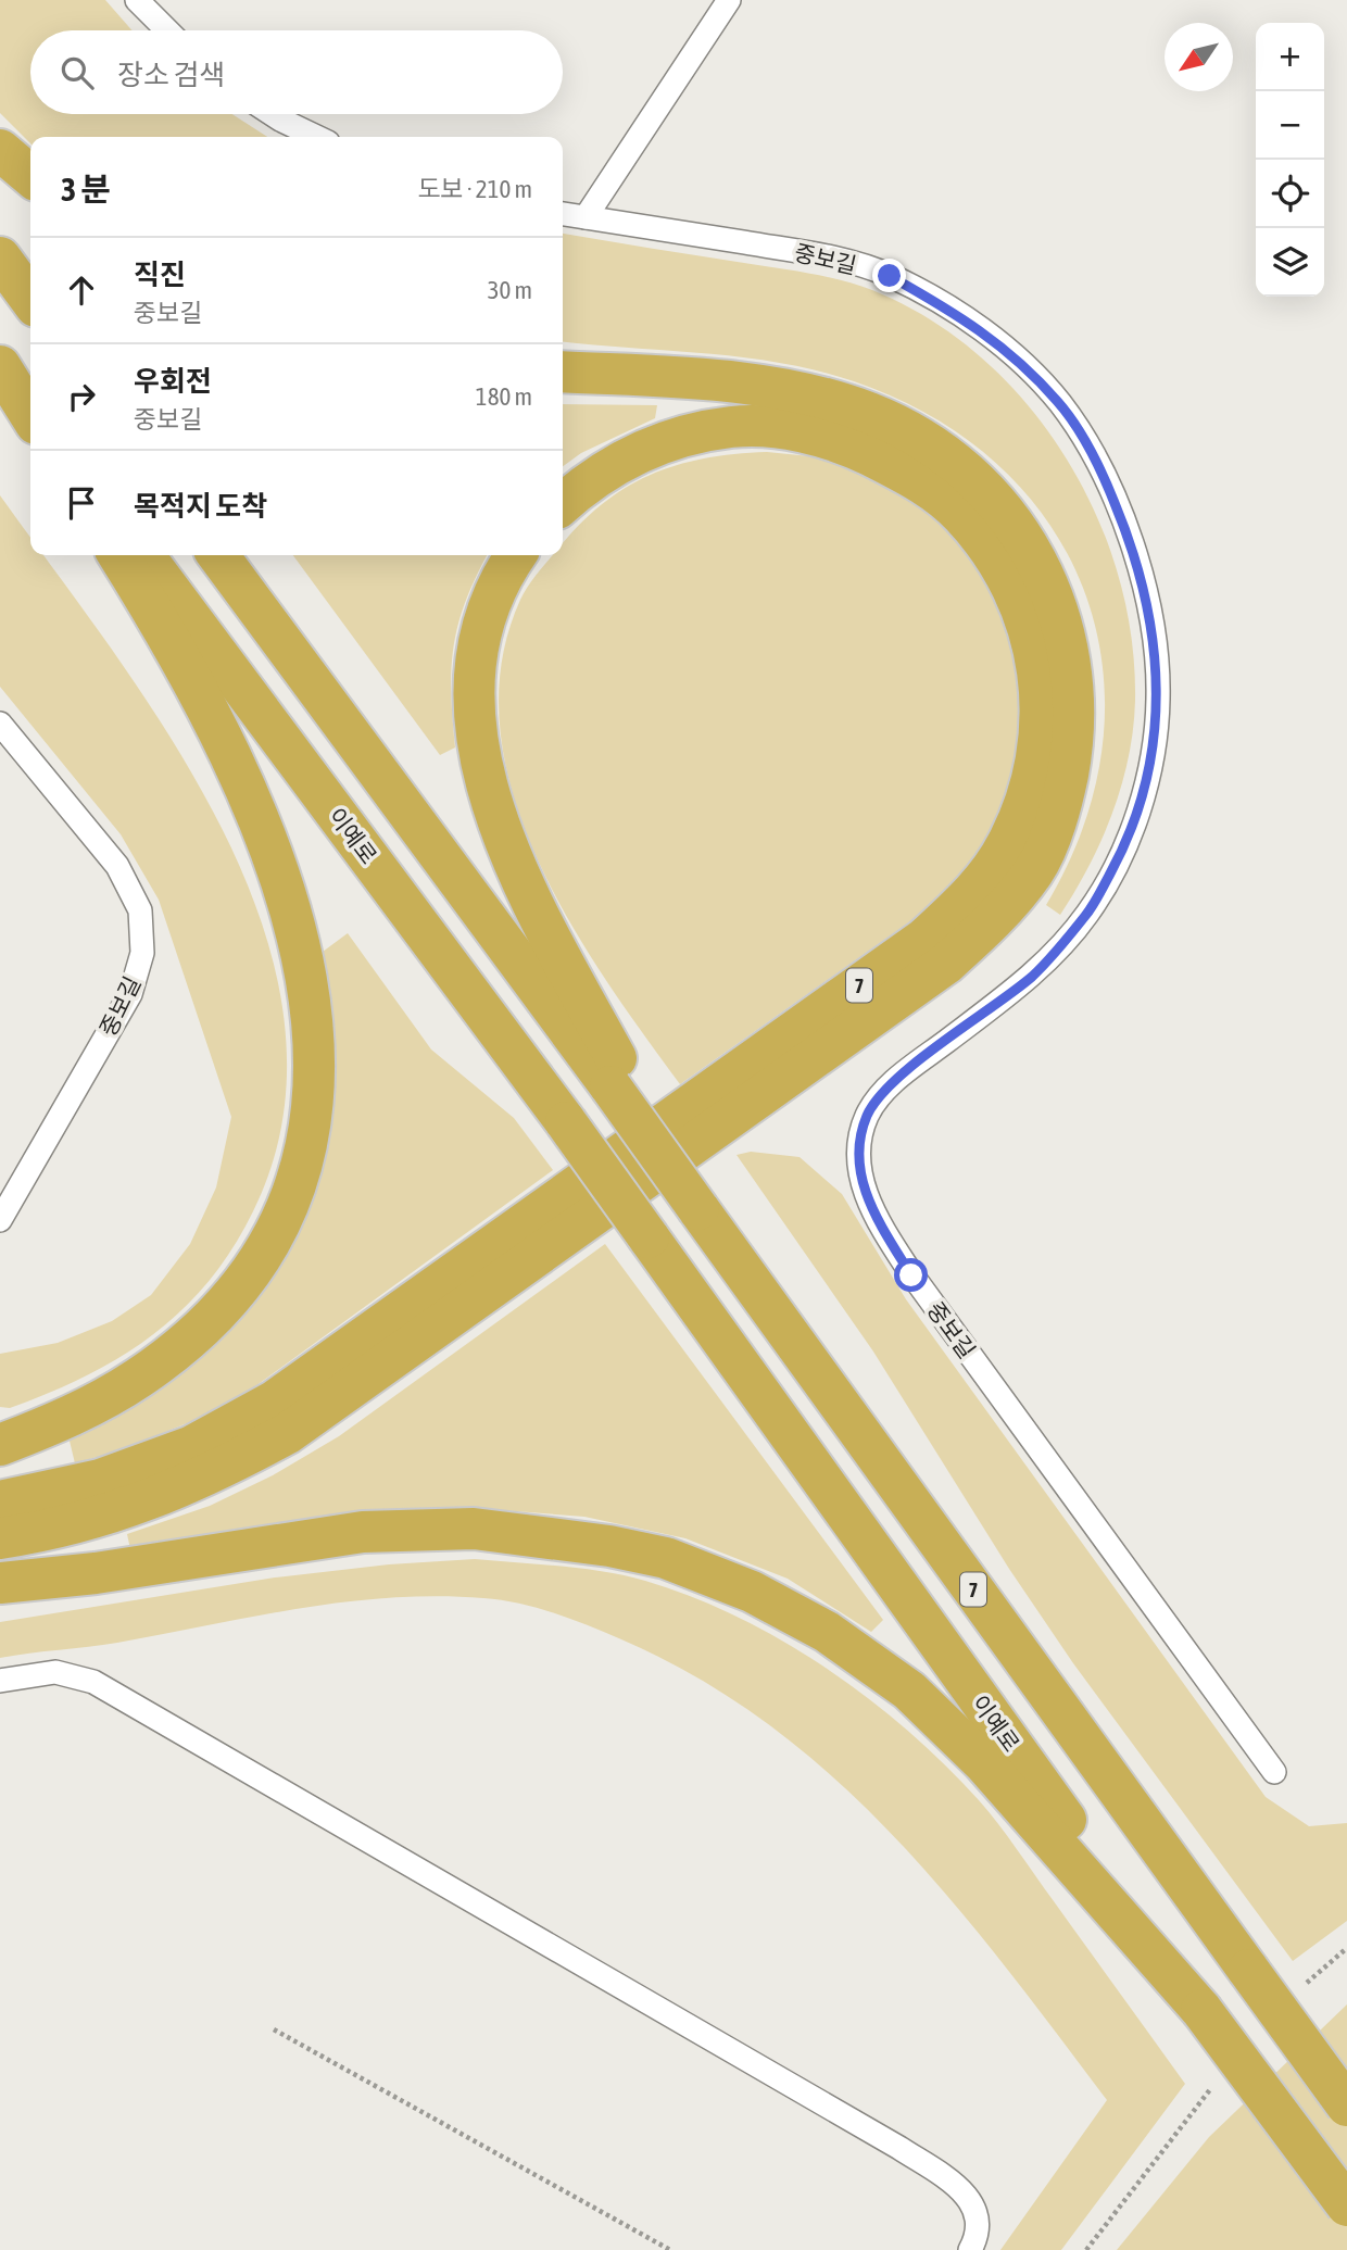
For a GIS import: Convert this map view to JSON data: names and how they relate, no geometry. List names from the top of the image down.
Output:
{
  "streets": {
    "highway": ["이예로", "7"],
    "lane": ["중보길"]
  },
  "north": "bottom left",
  "page": {
    "map_buttons": ["+", "−"],
    "search": "장소 검색",
    "heading": ["3 분", "도보 · 210 m"],
    "list": [
      ["직진", "중보길", "30 m"],
      ["우회전", "중보길", "180 m"],
      "목적지 도착"
    ]
  }
}
